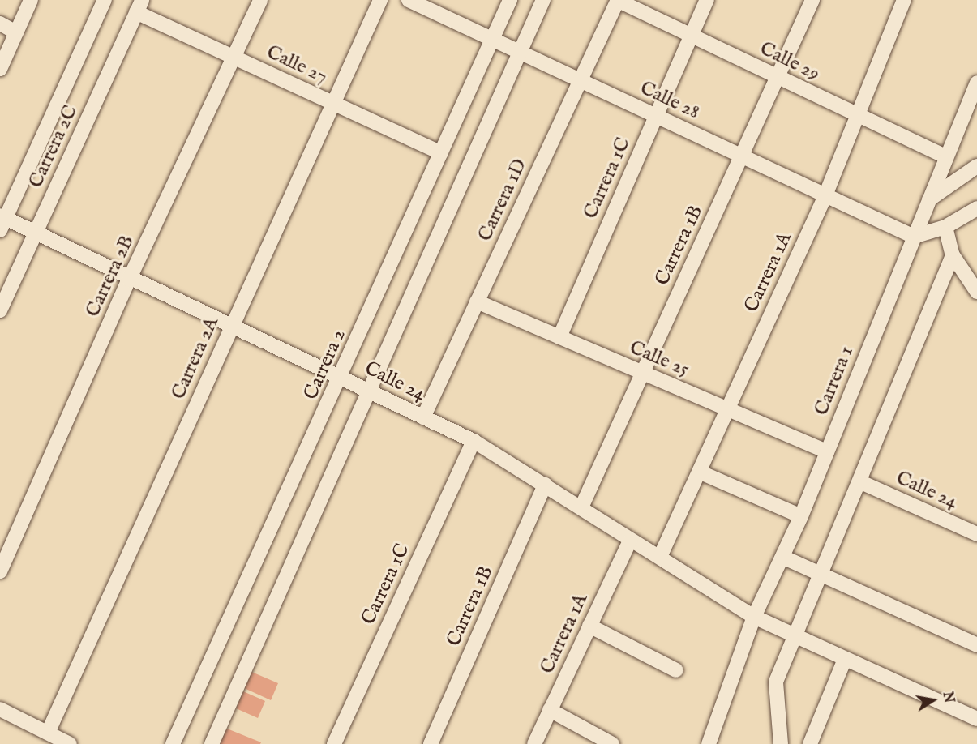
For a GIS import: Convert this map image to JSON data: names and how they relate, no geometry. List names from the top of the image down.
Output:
{
  "streets": {
    "street": [
      "Calle 29",
      "Calle 27",
      "Calle 28",
      "Carrera 2C",
      "Carrera 1C",
      "Carrera 1D",
      "Carrera 1B",
      "Carrera 1A",
      "Carrera 2B",
      "Carrera 2A",
      "Calle 25",
      "Carrera 2",
      "Carrera 1",
      "Calle 24"
    ]
  },
  "crossings": [
    ["Calle 29", "Carrera 1C"],
    ["Calle 29", "Carrera 1D"],
    ["Calle 29", "Carrera 1B"],
    ["Calle 29", "Carrera 1A"],
    ["Calle 29", "Carrera 1"],
    ["Calle 27", "Carrera 2C"],
    ["Calle 27", "Carrera 2B"],
    ["Calle 27", "Carrera 2A"],
    ["Calle 27", "Carrera 2"],
    ["Calle 28", "Carrera 1C"],
    ["Calle 28", "Carrera 1D"],
    ["Calle 28", "Carrera 1B"],
    ["Calle 28", "Carrera 1A"],
    ["Calle 28", "Carrera 2"],
    ["Calle 28", "Carrera 1"],
    ["Carrera 2C", "Calle 24"],
    ["Carrera 1C", "Calle 25"],
    ["Carrera 1C", "Calle 24"],
    ["Carrera 1D", "Calle 25"],
    ["Carrera 1D", "Calle 24"],
    ["Carrera 1B", "Calle 25"],
    ["Carrera 1B", "Calle 24"],
    ["Carrera 1A", "Calle 25"],
    ["Carrera 1A", "Calle 24"],
    ["Carrera 2B", "Calle 24"],
    ["Carrera 2A", "Calle 24"],
    ["Calle 25", "Carrera 1"],
    ["Carrera 2", "Calle 24"],
    ["Carrera 1", "Calle 24"]
  ],
  "north": "right"
}
